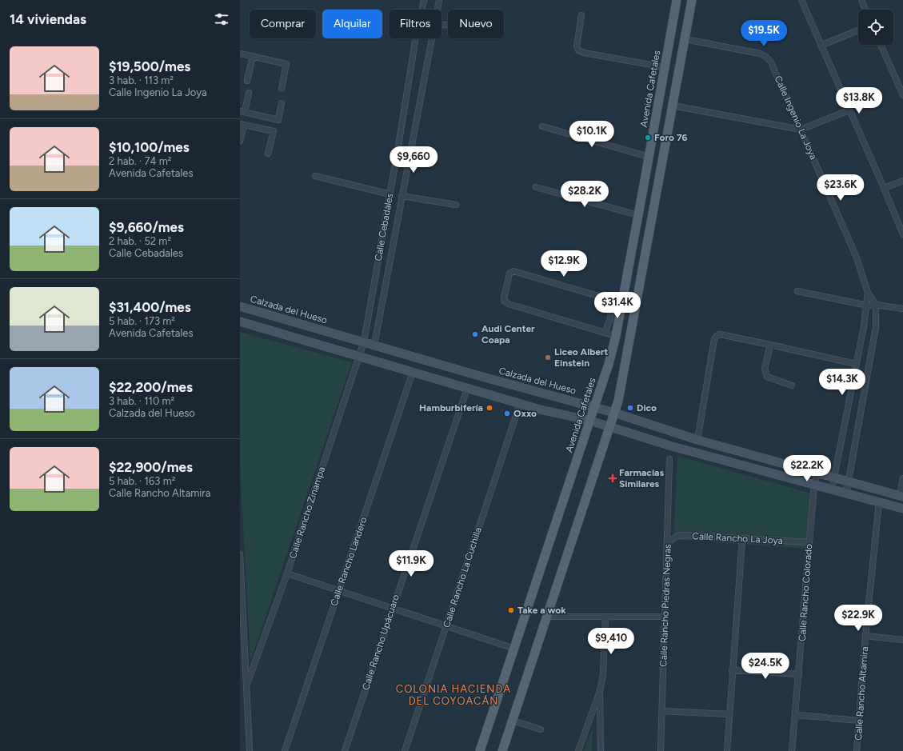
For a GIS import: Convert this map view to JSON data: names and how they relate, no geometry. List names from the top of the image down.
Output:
{
  "streets": {
    "main road": ["Avenida Cafetales", "Calzada del Hueso"],
    "street": [
      "Calle Ingenio La Joya",
      "Calle Cebadales",
      "Calle Rancho Zinampa",
      "Calle Rancho La Joya",
      "Calle Rancho Landero",
      "Calle Rancho La Cuchilla",
      "Calle Rancho Colorado",
      "Calle Rancho Piedras Negras",
      "Calle Rancho Upácuaro",
      "Calle Rancho Altamira"
    ]
  },
  "crossings": [
    ["Avenida Cafetales", "Calzada del Hueso"],
    ["Calle Ingenio La Joya", "Calzada del Hueso"],
    ["Calle Cebadales", "Calzada del Hueso"],
    ["Calle Cebadales", "Calle Rancho Zinampa"],
    ["Calzada del Hueso", "Calle Rancho Zinampa"],
    ["Calzada del Hueso", "Calle Rancho Colorado"],
    ["Calle Rancho La Joya", "Calle Rancho Colorado"],
    ["Calle Rancho La Joya", "Calle Rancho Piedras Negras"]
  ],
  "districts": ["COLONIA HACIENDA DEL COYOACÁN"],
  "places": {
    "other": [
      "Foro 76",
      "Audi Center Coapa",
      "Liceo Albert Einstein",
      "Hamburbifería",
      "Dico",
      "Oxxo",
      "Take a wok"
    ],
    "health": ["Farmacias Similares"]
  },
  "page": {
    "heading": "14 viviendas",
    "chip": [
      "Comprar",
      "Alquilar",
      "Filtros",
      "Nuevo"
    ],
    "price": [
      "$19.5K",
      "$13.8K",
      "$10.1K",
      "$9,660",
      "$23.6K",
      "$28.2K",
      "$12.9K",
      "$31.4K",
      "$14.3K",
      "$22.2K",
      "$11.9K",
      "$22.9K",
      "$9,410",
      "$24.5K"
    ],
    "list": [
      {
        "name": "$19,500/mes",
        "note": "3 hab. · 113 m² · Calle Ingenio La Joya"
      },
      {
        "name": "$10,100/mes",
        "note": "2 hab. · 74 m² · Avenida Cafetales"
      },
      {
        "name": "$9,660/mes",
        "note": "2 hab. · 52 m² · Calle Cebadales"
      },
      {
        "name": "$31,400/mes",
        "note": "5 hab. · 173 m² · Avenida Cafetales"
      },
      {
        "name": "$22,200/mes",
        "note": "3 hab. · 110 m² · Calzada del Hueso"
      },
      {
        "name": "$22,900/mes",
        "note": "5 hab. · 163 m² · Calle Rancho Altamira"
      }
    ]
  }
}
